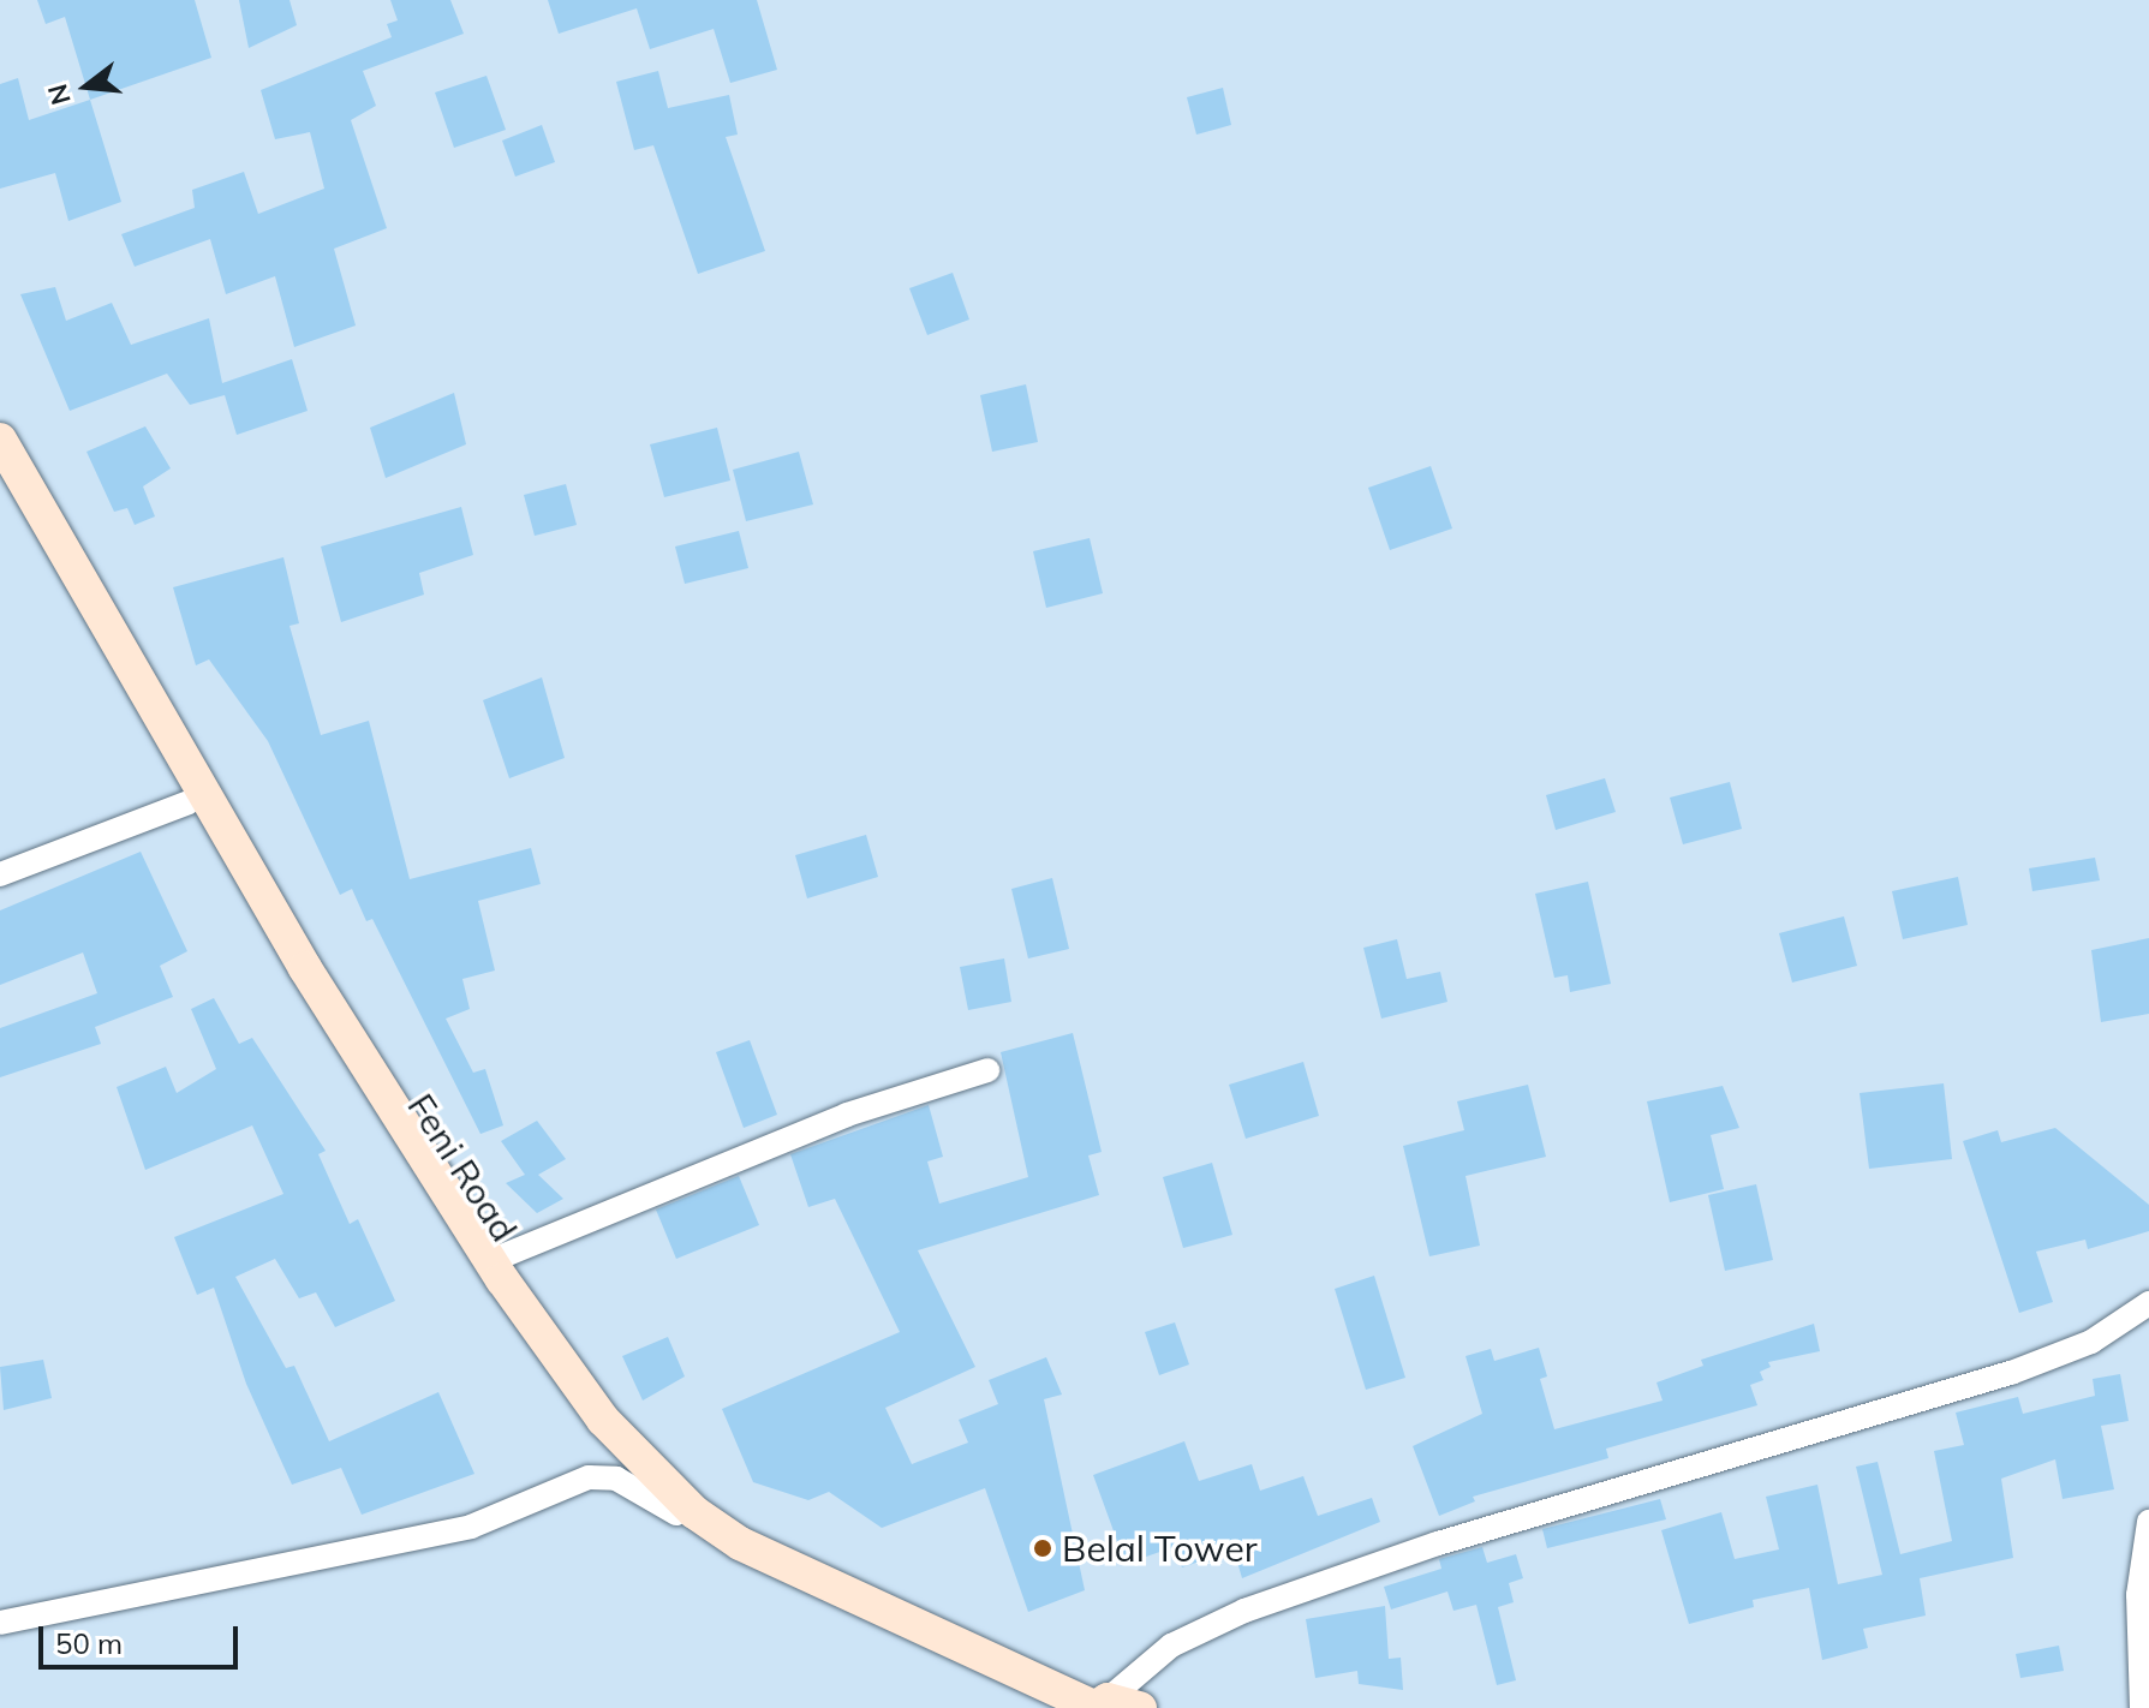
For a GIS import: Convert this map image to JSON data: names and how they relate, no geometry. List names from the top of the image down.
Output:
{
  "streets": {
    "main road": ["Feni Road"]
  },
  "places": ["Belal Tower"],
  "scale_bar": "50 m",
  "north": "left"
}
